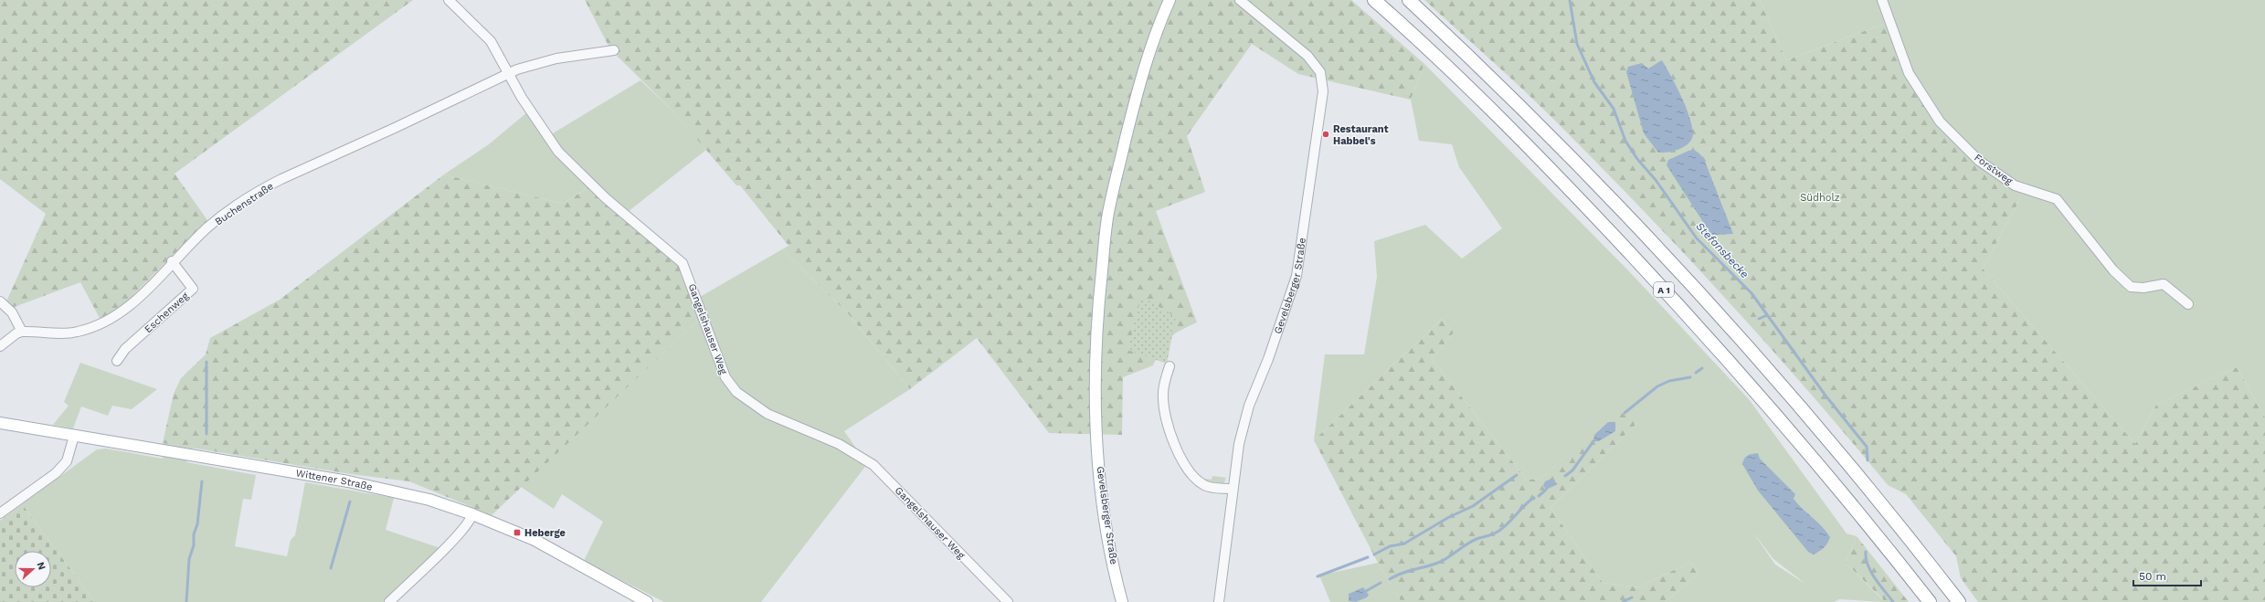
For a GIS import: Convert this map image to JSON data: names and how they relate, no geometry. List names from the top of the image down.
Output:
{
  "streets": {
    "highway": ["A 1"],
    "main road": ["Gevelsberger Straße", "Wittener Straße"],
    "street": [
      "Forstweg",
      "Buchenstraße",
      "Eschenweg",
      "Gangelshauser Weg"
    ]
  },
  "crossings": [
    ["Buchenstraße", "Eschenweg"],
    ["Buchenstraße", "Gangelshauser Weg"]
  ],
  "water": ["Stefansbecke"],
  "parks": ["Südholz"],
  "places": {
    "other": ["Restaurant Habbel's"],
    "transit": ["Heberge"]
  },
  "scale_bar": "50 m",
  "north": "right"
}
